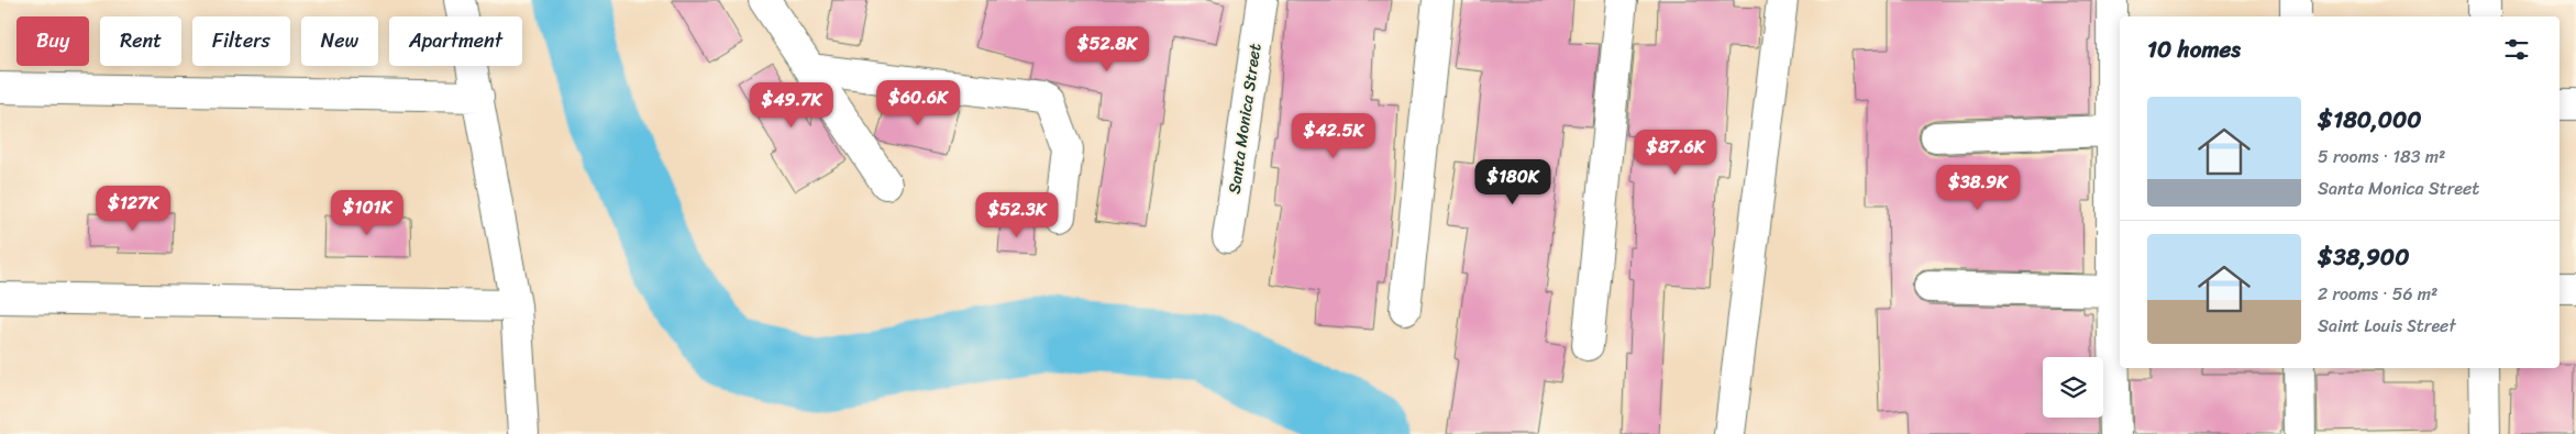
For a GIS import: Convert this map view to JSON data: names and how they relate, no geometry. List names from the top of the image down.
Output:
{
  "streets": {
    "street": ["Santa Monica Street"]
  },
  "page": {
    "chip": [
      "Buy",
      "Rent",
      "Filters",
      "New",
      "Apartment"
    ],
    "heading": "10 homes",
    "price": [
      "$52.8K",
      "$60.6K",
      "$49.7K",
      "$42.5K",
      "$87.6K",
      "$180K",
      "$38.9K",
      "$127K",
      "$101K",
      "$52.3K"
    ],
    "list": [
      {
        "name": "$180,000",
        "note": "5 rooms · 183 m² · Santa Monica Street"
      },
      {
        "name": "$38,900",
        "note": "2 rooms · 56 m² · Saint Louis Street"
      }
    ]
  }
}
